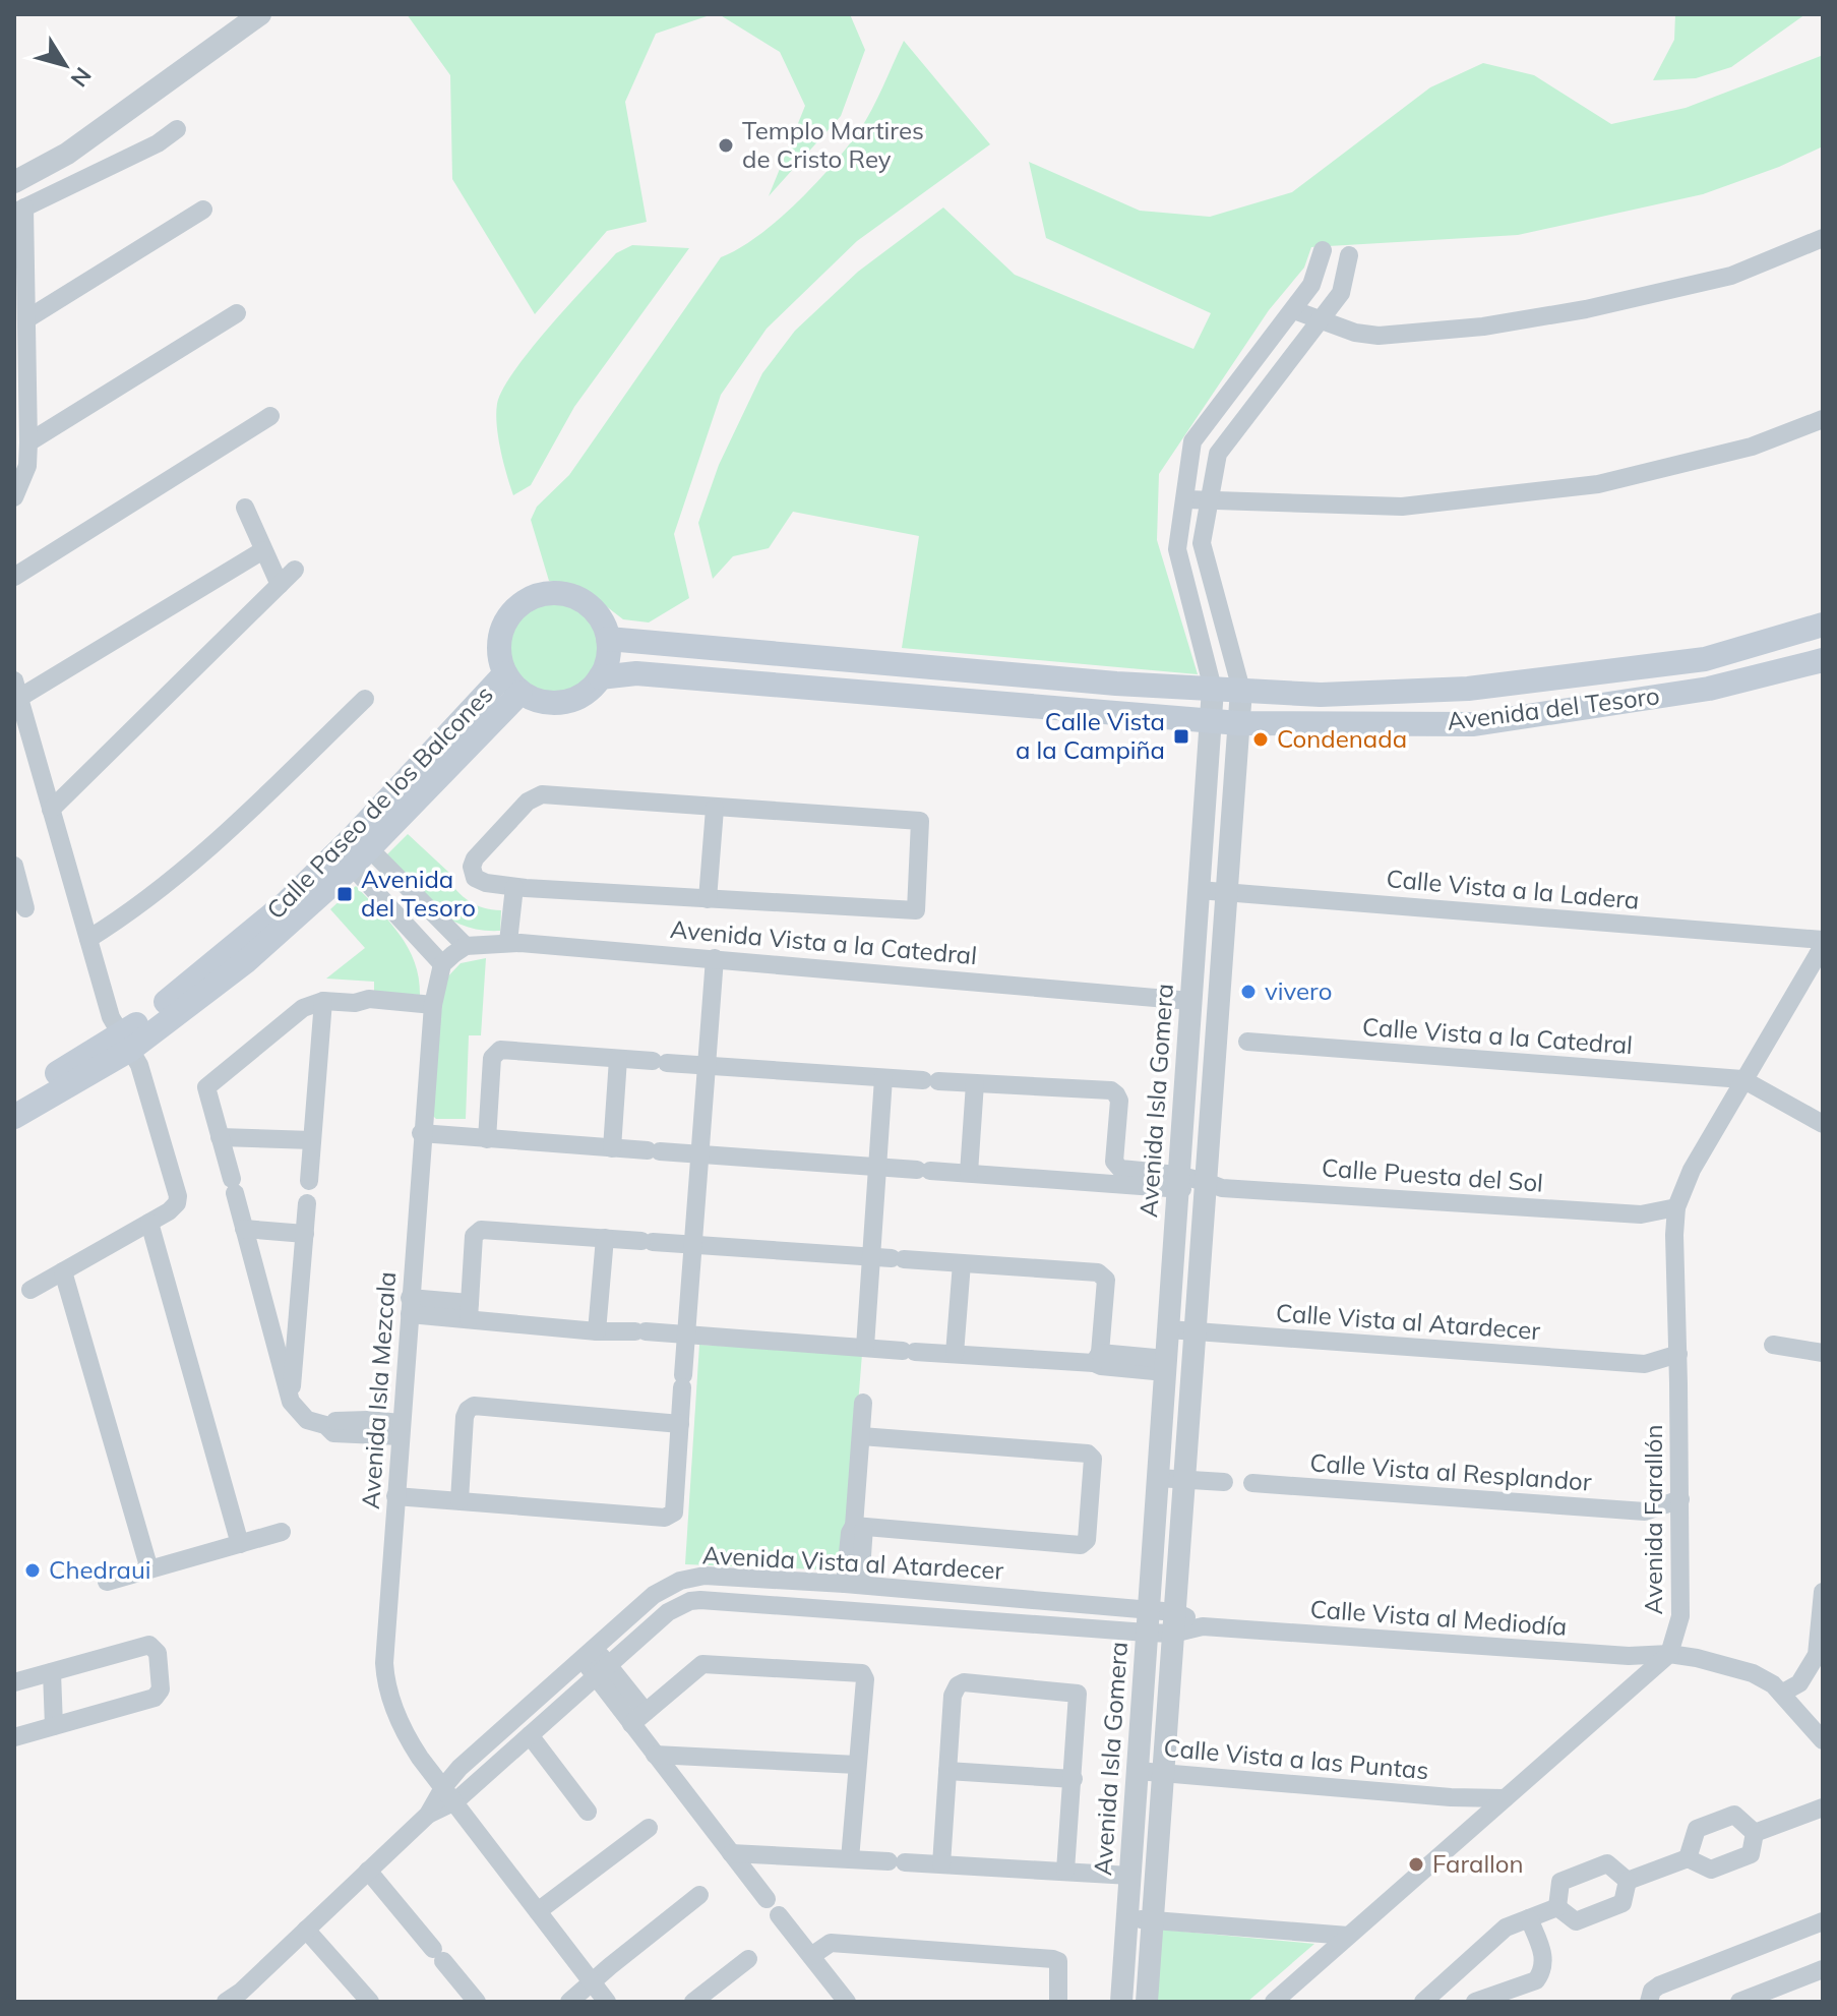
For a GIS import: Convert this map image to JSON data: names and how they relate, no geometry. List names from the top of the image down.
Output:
{
  "streets": {
    "main road": ["Avenida del Tesoro", "Calle Paseo de los Balcones"],
    "street": [
      "Calle Vista a la Ladera",
      "Avenida Vista a la Catedral",
      "Calle Vista a la Catedral",
      "Avenida Isla Gomera",
      "Calle Puesta del Sol",
      "Calle Vista al Atardecer",
      "Avenida Isla Mezcala",
      "Calle Vista al Resplandor",
      "Avenida Farallón",
      "Avenida Vista al Atardecer",
      "Calle Vista al Mediodía",
      "Calle Vista a las Puntas"
    ]
  },
  "crossings": [
    ["Avenida del Tesoro", "Calle Paseo de los Balcones"],
    ["Avenida del Tesoro", "Avenida Isla Gomera"],
    ["Calle Vista a la Ladera", "Avenida Isla Gomera"],
    ["Calle Vista a la Ladera", "Avenida Farallón"],
    ["Avenida Vista a la Catedral", "Avenida Isla Gomera"],
    ["Avenida Vista a la Catedral", "Avenida Isla Mezcala"],
    ["Calle Vista a la Catedral", "Avenida Farallón"],
    ["Avenida Isla Gomera", "Calle Puesta del Sol"],
    ["Avenida Isla Gomera", "Calle Vista al Atardecer"],
    ["Avenida Isla Gomera", "Avenida Vista al Atardecer"],
    ["Avenida Isla Gomera", "Calle Vista a las Puntas"],
    ["Calle Puesta del Sol", "Avenida Farallón"],
    ["Calle Vista al Atardecer", "Avenida Farallón"],
    ["Avenida Isla Mezcala", "Avenida Vista al Atardecer"],
    ["Calle Vista al Resplandor", "Avenida Farallón"],
    ["Avenida Farallón", "Calle Vista al Mediodía"],
    ["Avenida Vista al Atardecer", "Calle Vista al Mediodía"]
  ],
  "places": {
    "other": [
      "Templo Martires de Cristo Rey",
      "Condenada",
      "vivero",
      "Chedraui",
      "Farallon"
    ],
    "transit": ["Calle Vista a la Campiña", "Avenida del Tesoro"]
  },
  "north": "bottom right"
}
